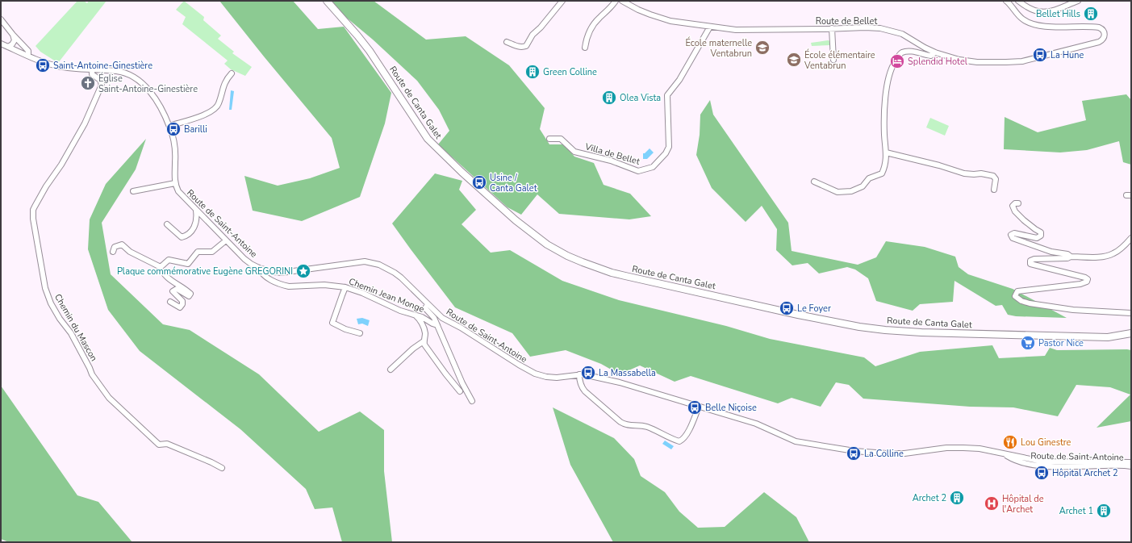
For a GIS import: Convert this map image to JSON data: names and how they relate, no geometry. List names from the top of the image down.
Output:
{
  "streets": {
    "main road": ["Route de Canta Galet"],
    "street": [
      "Route de Bellet",
      "Villa de Bellet",
      "Route de Saint-Antoine",
      "Chemin Jean Monge",
      "Chemin du Mascon"
    ]
  },
  "crossings": [
    ["Route de Bellet", "Villa de Bellet"],
    ["Route de Saint-Antoine", "Chemin Jean Monge"],
    ["Route de Saint-Antoine", "Chemin du Mascon"]
  ],
  "places": {
    "building": [
      "Bellet Hills",
      "Green Colline",
      "Olea Vista",
      "Archet 2",
      "Archet 1"
    ],
    "school or university": ["École maternelle Ventabrun", "École élémentaire Ventabrun"],
    "bus stop": [
      "La Hune",
      "Saint-Antoine-Ginestière",
      "Barilli",
      "Usine / Canta Galet",
      "Le Foyer",
      "La Massabella",
      "Belle Niçoise",
      "La Colline",
      "Hôpital Archet 2"
    ],
    "hotel": ["Splendid Hotel"],
    "church": ["Église Saint-Antoine-Ginestière"],
    "place": ["Plaque commémorative Eugène GREGORINI"],
    "supermarket": ["Pastor Nice"],
    "restaurant": ["Lou Ginestre"],
    "hospital": ["Hôpital de l'Archet"]
  }
}
